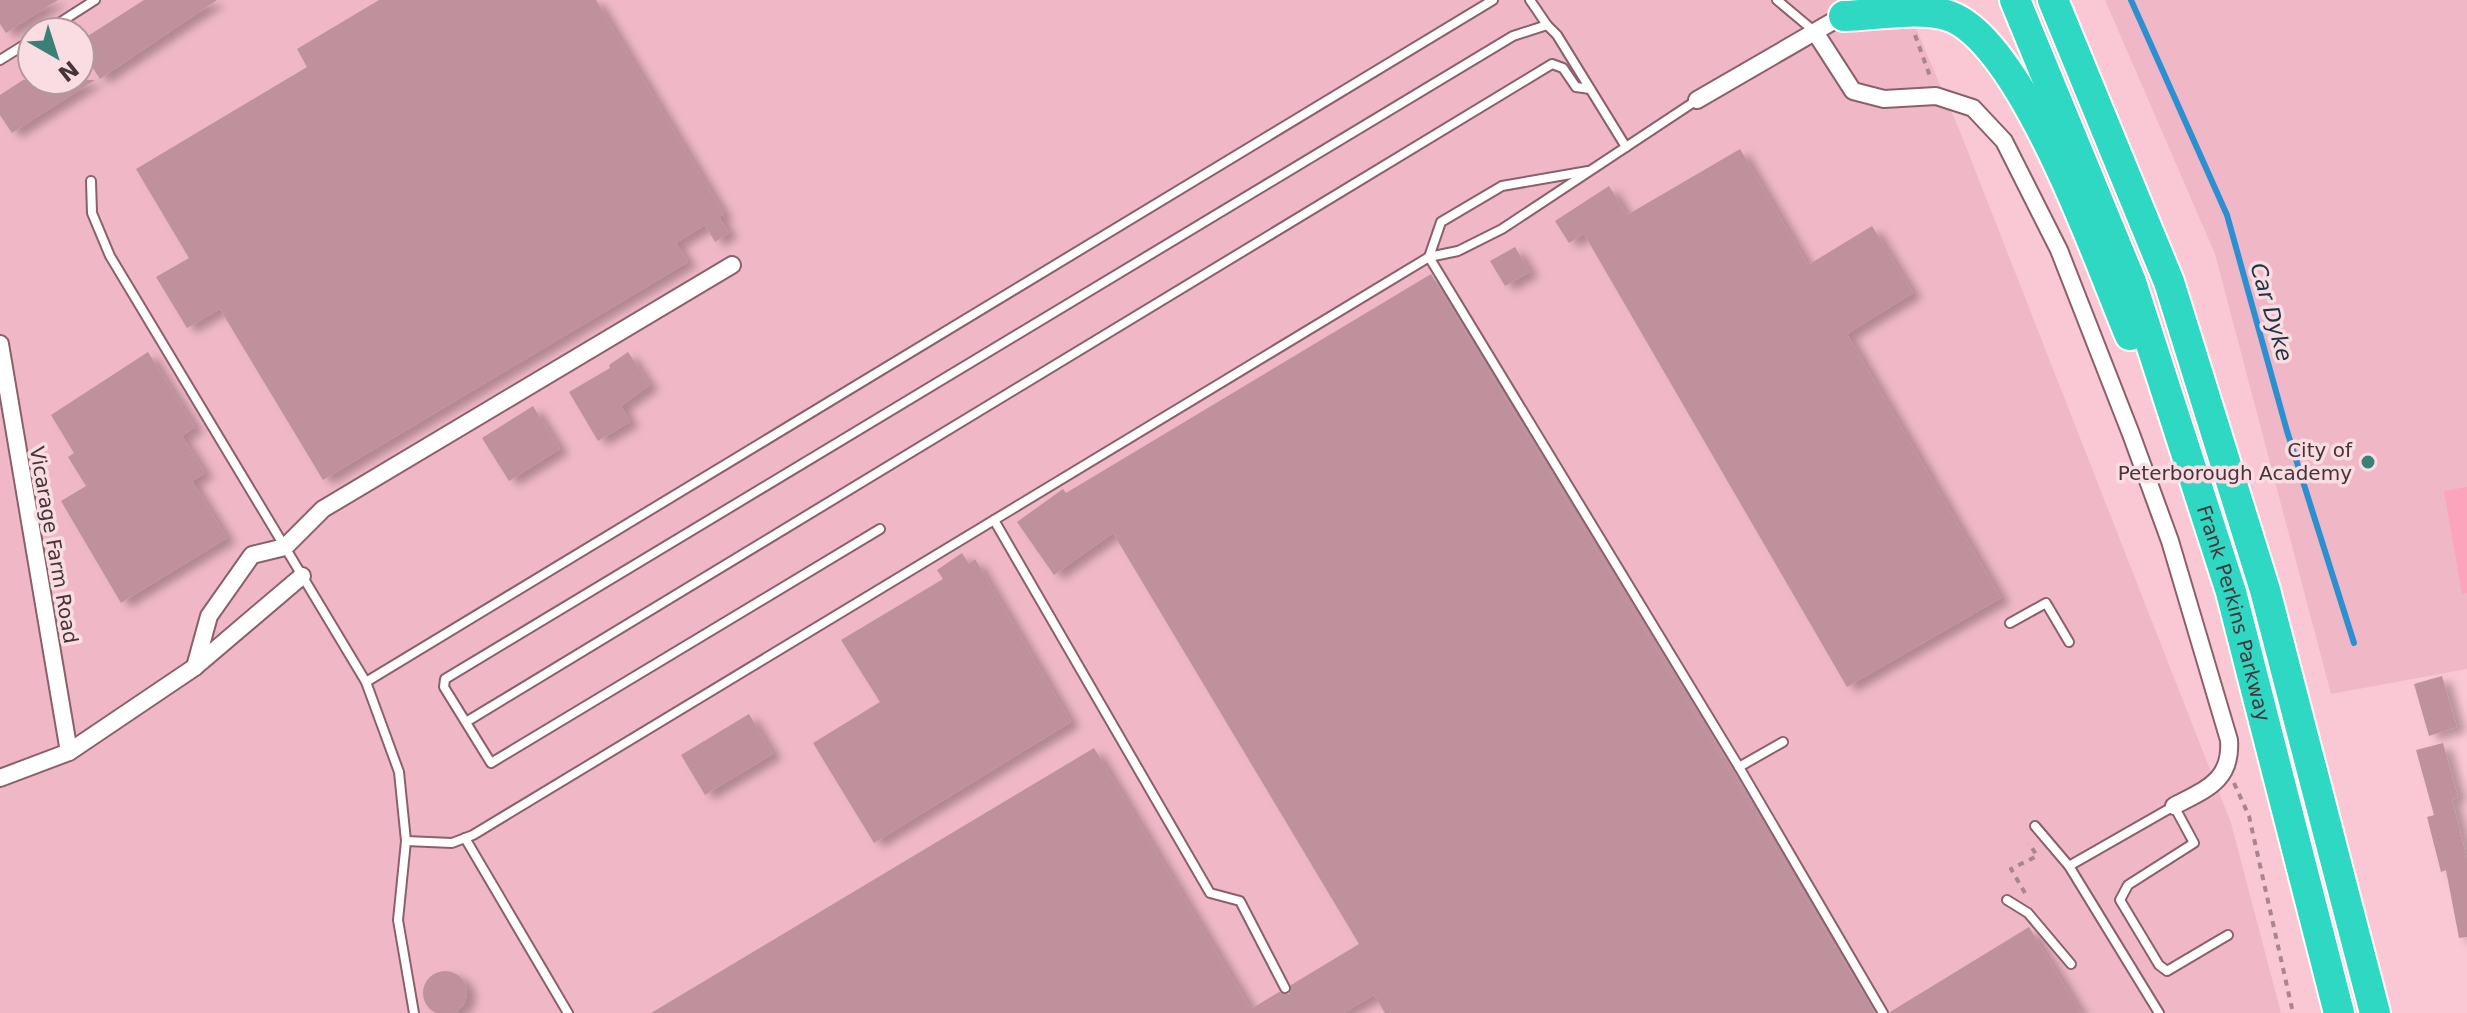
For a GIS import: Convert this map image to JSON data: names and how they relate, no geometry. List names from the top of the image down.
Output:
{
  "streets": {
    "highway": ["Frank Perkins Parkway"],
    "street": ["Vicarage Farm Road"]
  },
  "water": ["Car Dyke"],
  "places": ["City of Peterborough Academy"],
  "north": "bottom right"
}
